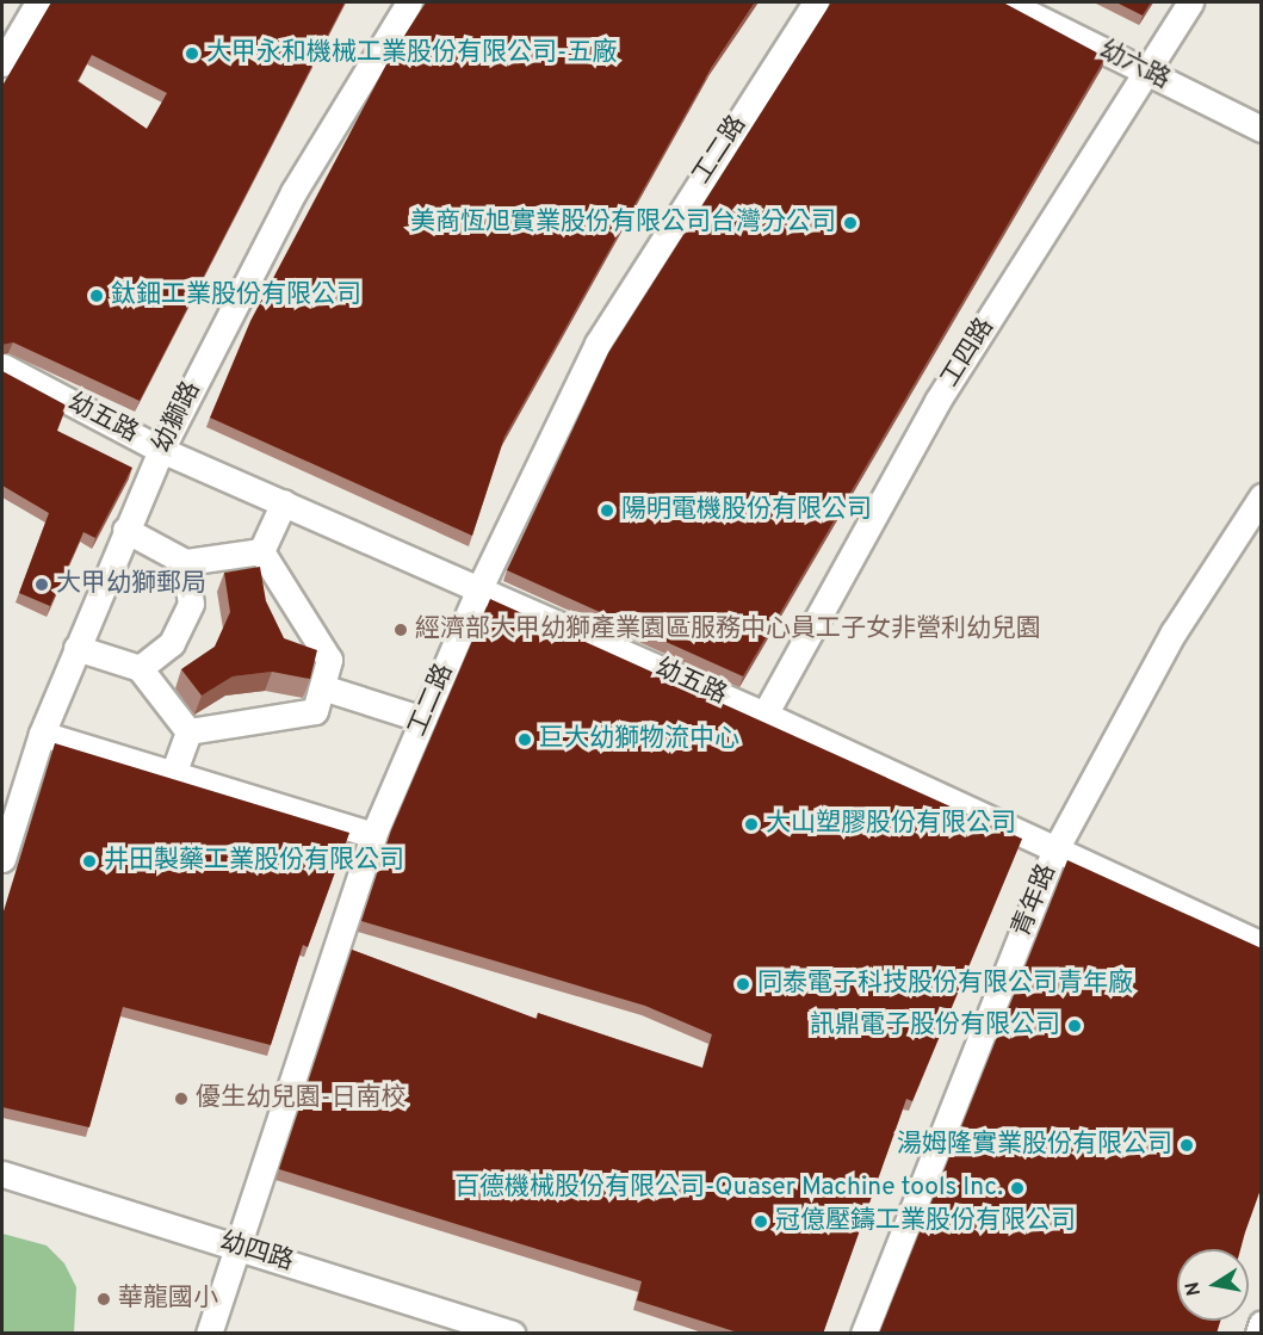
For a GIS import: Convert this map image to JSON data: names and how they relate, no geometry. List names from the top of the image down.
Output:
{
  "streets": {
    "street": [
      "幼六路",
      "工二路",
      "工四路",
      "幼獅路",
      "幼五路",
      "青年路",
      "幼四路"
    ]
  },
  "crossings": [
    ["幼六路", "工四路"],
    ["工二路", "幼五路"],
    ["工二路", "幼四路"],
    ["工四路", "幼五路"],
    ["幼獅路", "幼五路"],
    ["幼五路", "青年路"]
  ],
  "places": [
    "大甲永和機械工業股份有限公司-五廠",
    "美商恆旭實業股份有限公司台灣分公司",
    "鈦鈿工業股份有限公司",
    "陽明電機股份有限公司",
    "大甲幼獅郵局",
    "經濟部大甲幼獅產業園區服務中心員工子女非營利幼兒園",
    "巨大幼獅物流中心",
    "大山塑膠股份有限公司",
    "井田製藥工業股份有限公司",
    "同泰電子科技股份有限公司青年廠",
    "訊鼎電子股份有限公司",
    "優生幼兒園-日南校",
    "湯姆隆實業股份有限公司",
    "百德機械股份有限公司-Quaser Machine tools Inc.",
    "冠億壓鑄工業股份有限公司",
    "華龍國小"
  ],
  "north": "left"
}
